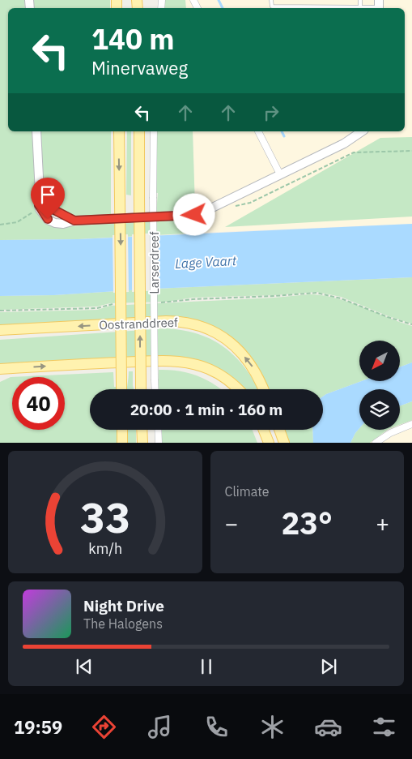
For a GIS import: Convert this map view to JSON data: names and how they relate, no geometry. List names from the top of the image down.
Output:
{
  "streets": {
    "main road": ["Larserdreef", "Oostranddreef"]
  },
  "water": ["Lage Vaart"],
  "north": "bottom left",
  "page": {
    "turn": ["140 m", "Minervaweg"],
    "limit": "40",
    "trip": "20:00 · 1 min · 160 m",
    "tile": "Climate",
    "heat": ["−", "23°", "+"],
    "song": ["Night Drive", "The Halogens"],
    "tabs": "19:59",
    "gauge": ["33", "km/h"]
  }
}
